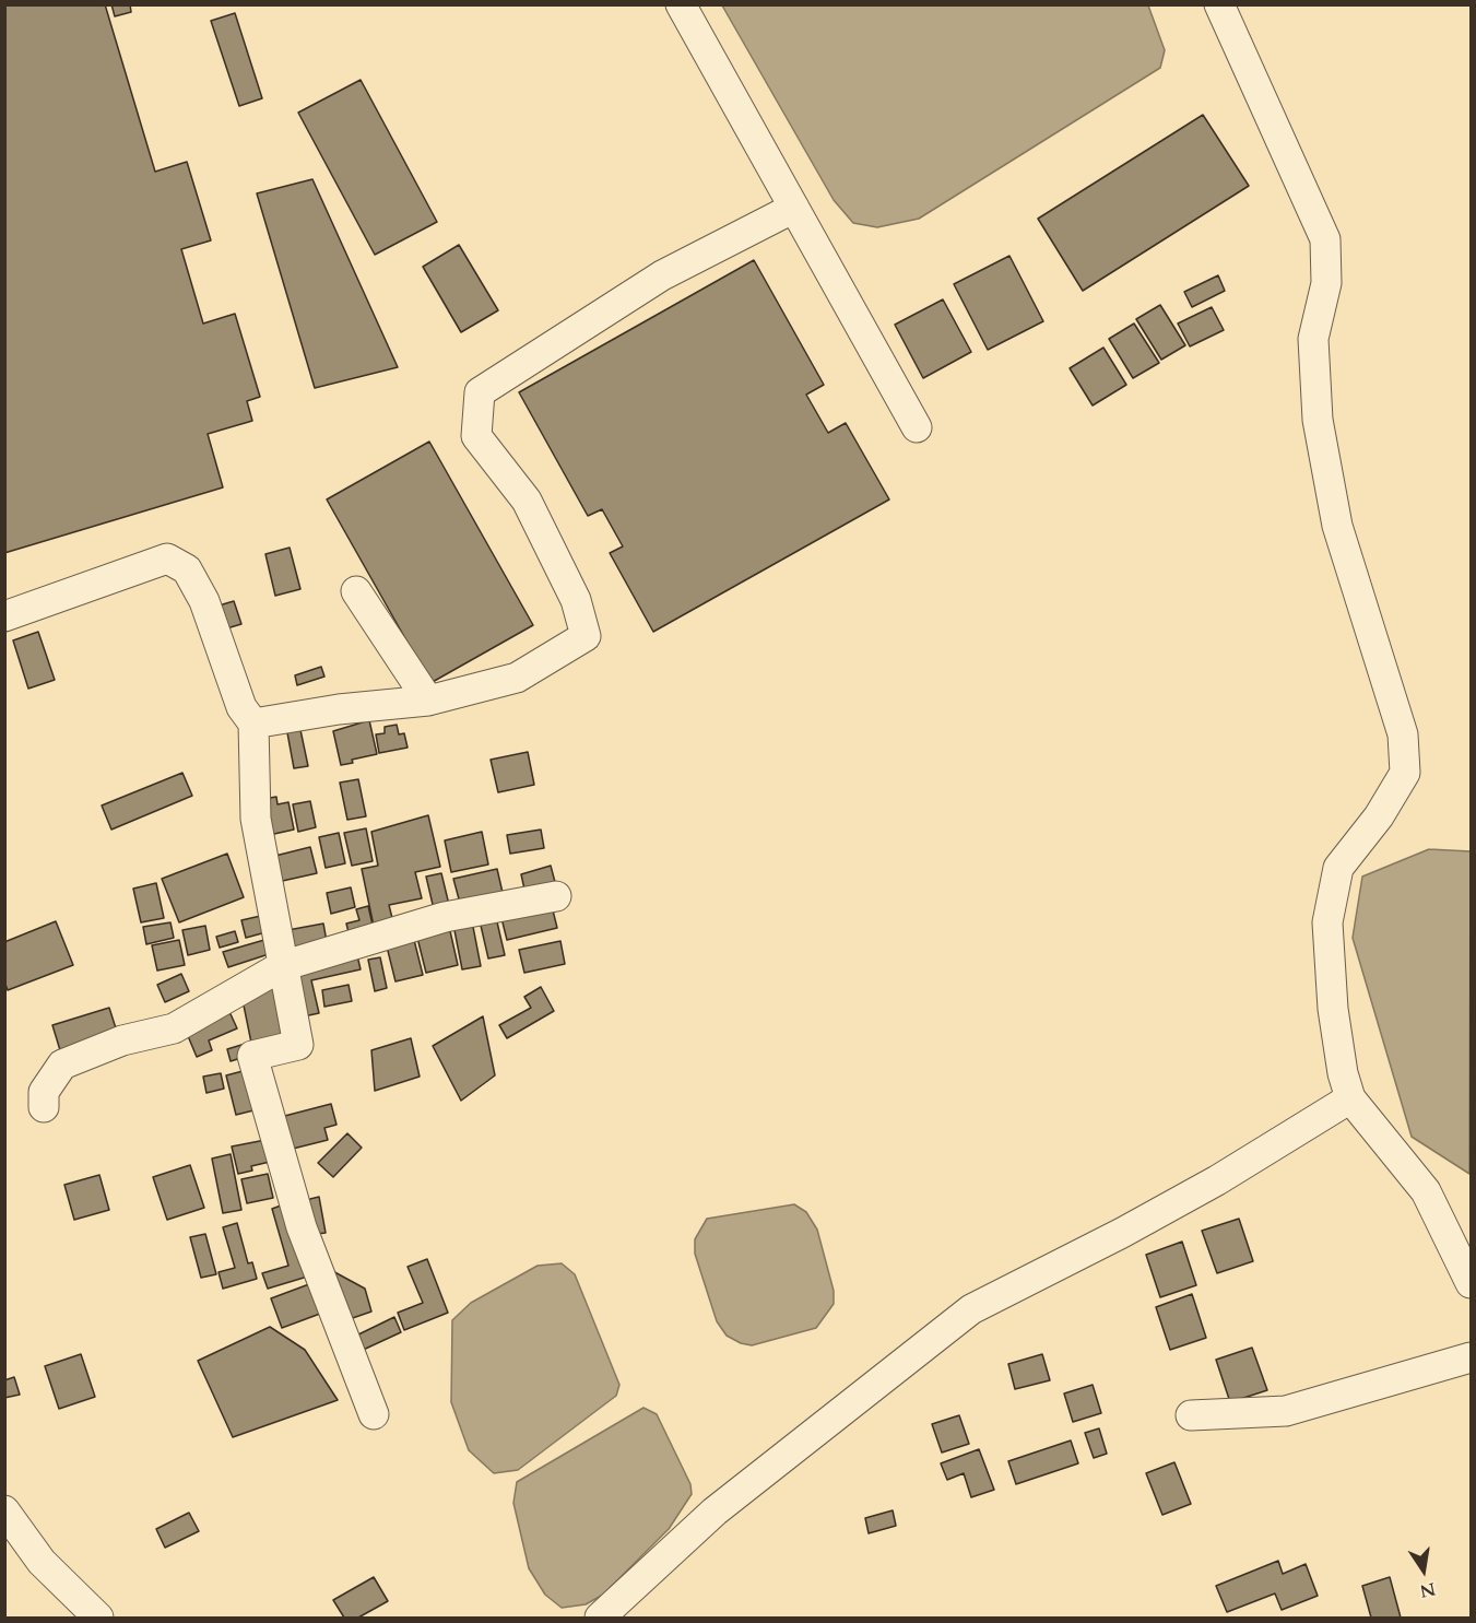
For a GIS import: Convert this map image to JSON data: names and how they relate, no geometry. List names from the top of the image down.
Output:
{
  "north": "bottom"
}
